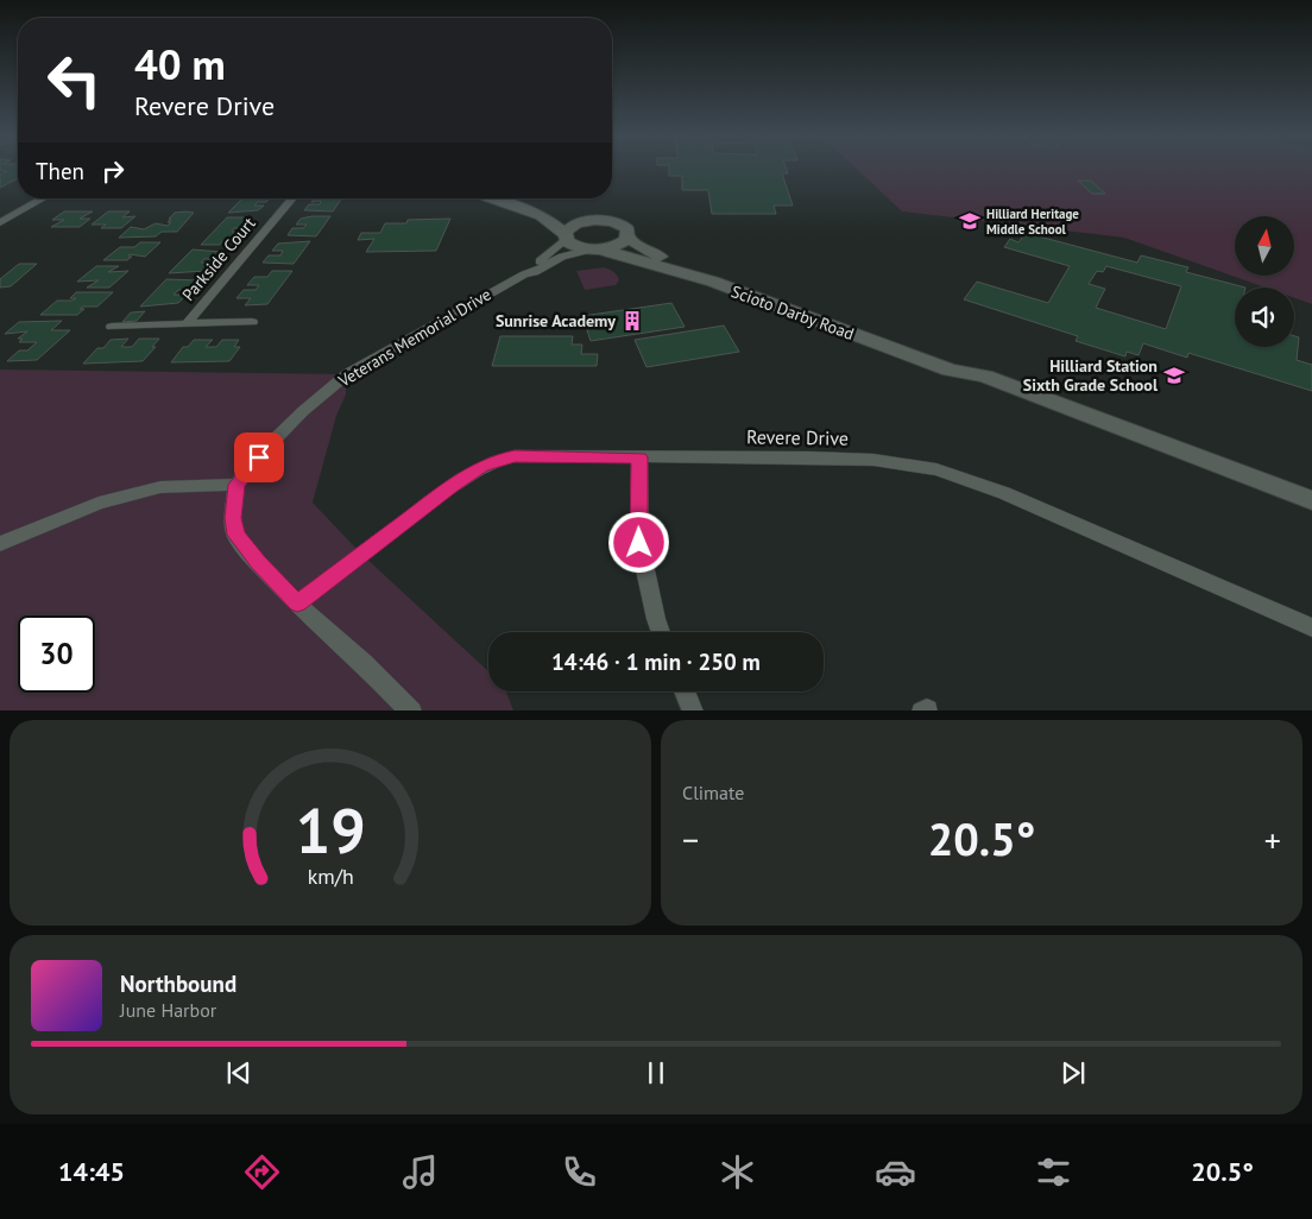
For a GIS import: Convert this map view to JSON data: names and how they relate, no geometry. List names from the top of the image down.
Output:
{
  "streets": {
    "main road": ["Scioto Darby Road"],
    "street": ["Parkside Court", "Veterans Memorial Drive", "Revere Drive"]
  },
  "crossings": [
    ["Scioto Darby Road", "Veterans Memorial Drive"]
  ],
  "places": {
    "school or university": ["Hilliard Heritage Middle School", "Hilliard Station Sixth Grade School"],
    "building": ["Sunrise Academy"]
  },
  "north": "top",
  "page": {
    "turn": ["40 m", "Revere Drive"],
    "then": "Then",
    "limit": "30",
    "trip": "14:46 · 1 min · 250 m",
    "tile": "Climate",
    "heat": ["−", "20.5°", "+"],
    "song": ["Northbound", "June Harbor"],
    "tabs": ["14:45", "20.5°"],
    "gauge": ["19", "km/h"]
  }
}
